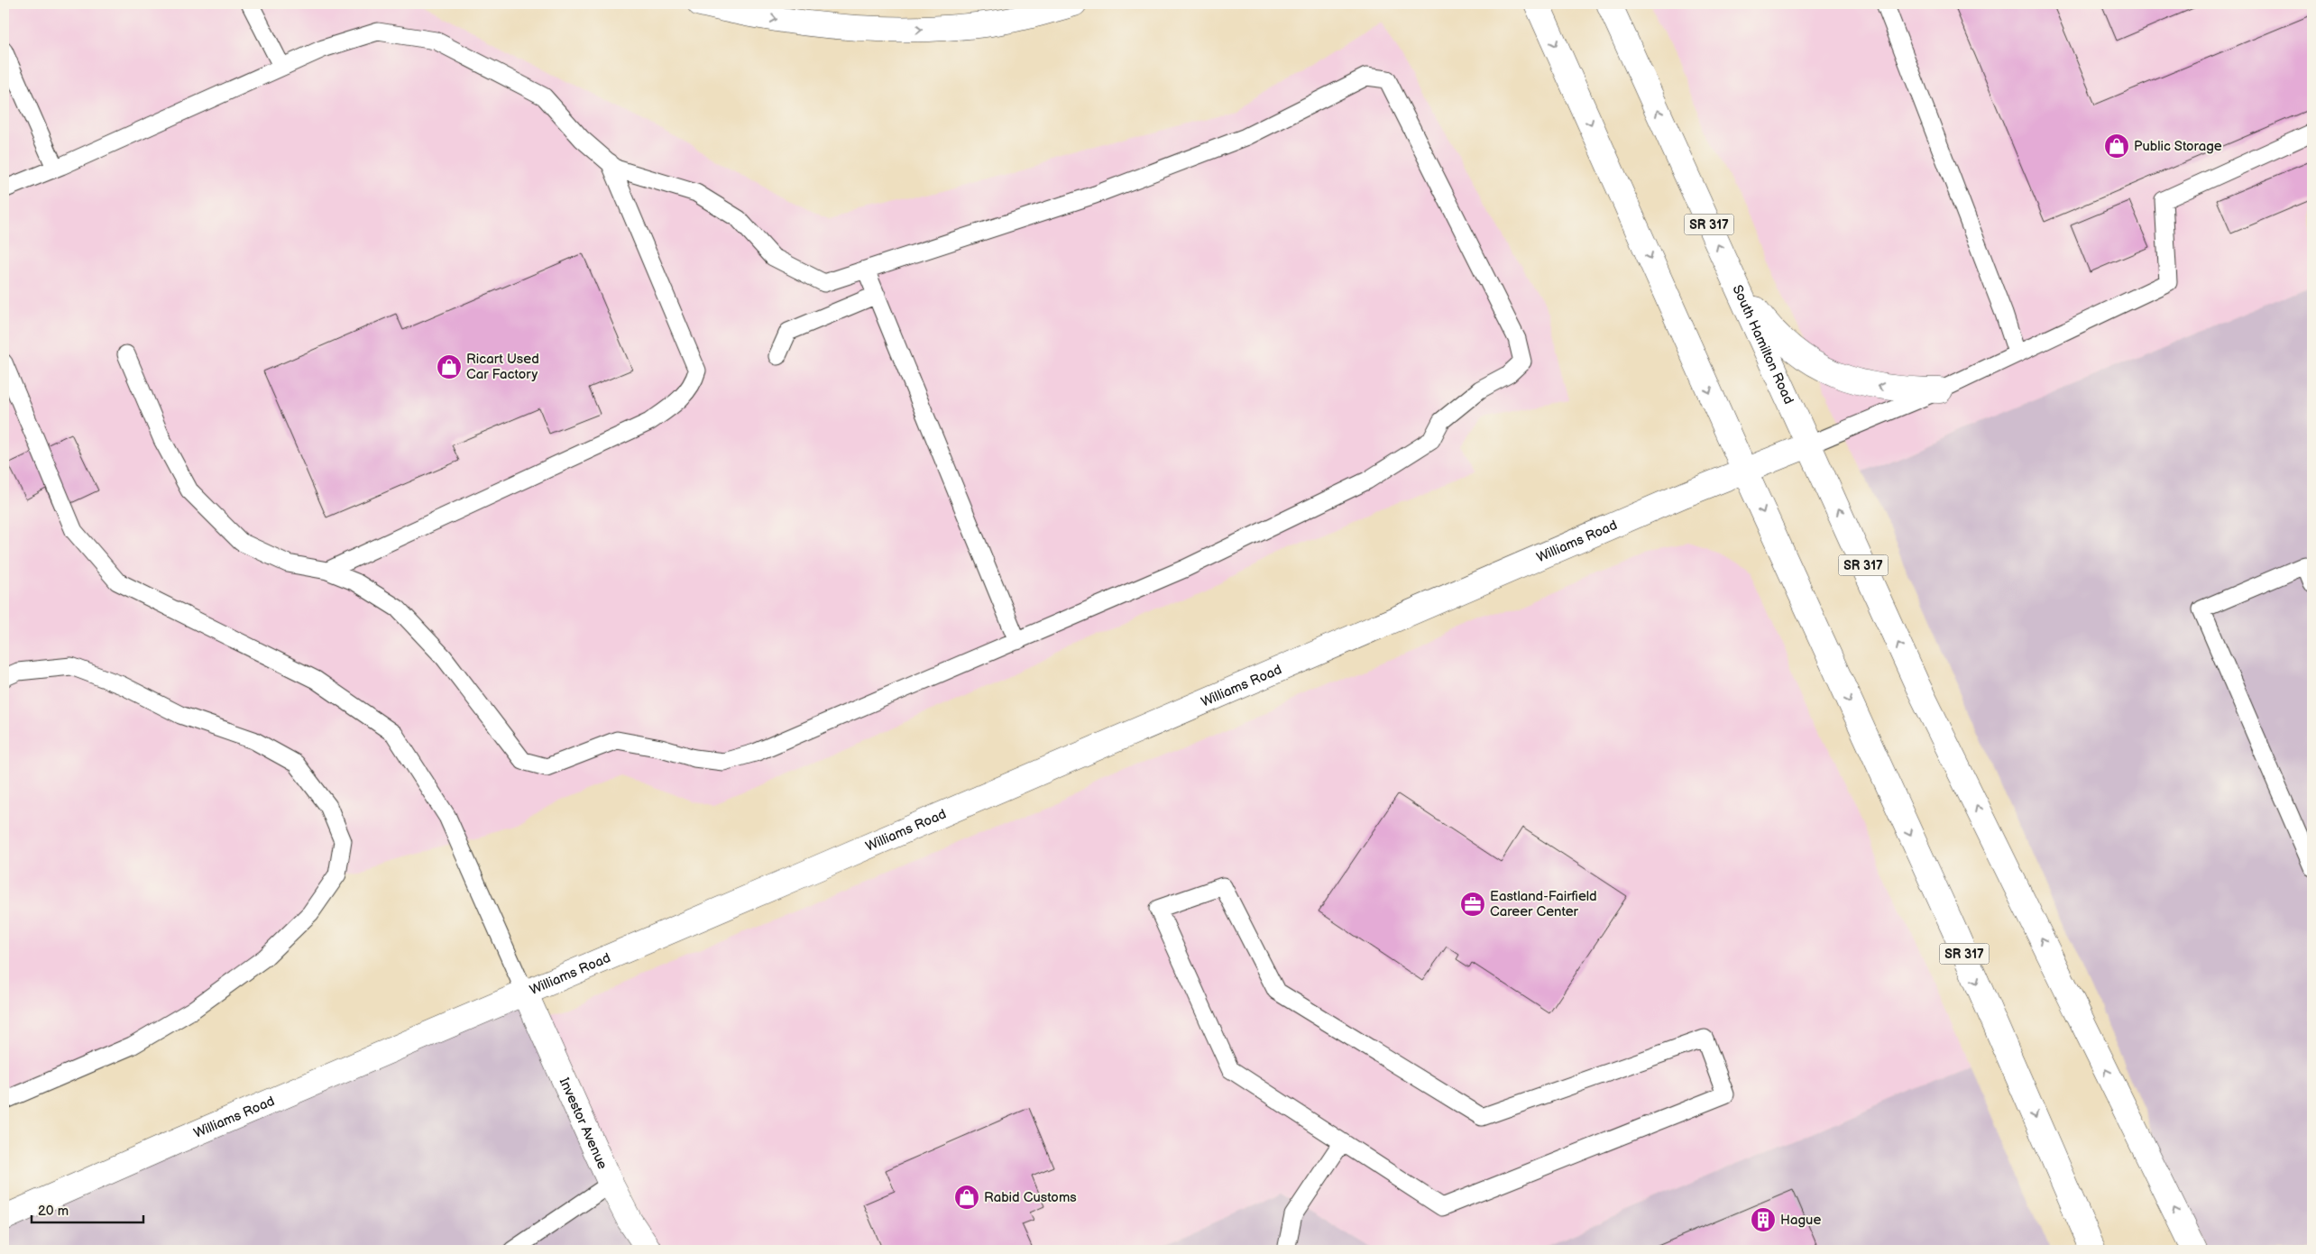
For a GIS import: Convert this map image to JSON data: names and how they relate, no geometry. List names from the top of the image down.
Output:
{
  "streets": {
    "main road": [
      "SR 317",
      "South Hamilton Road",
      "Williams Road",
      "Investor Avenue"
    ]
  },
  "crossings": [
    ["SR 317", "Williams Road"],
    ["South Hamilton Road", "Williams Road"],
    ["Williams Road", "Investor Avenue"]
  ],
  "places": {
    "shop": ["Public Storage", "Ricart Used Car Factory", "Rabid Customs"],
    "office": ["Eastland-Fairfield Career Center"],
    "building": ["Hague"]
  },
  "scale_bar": "20 m"
}
